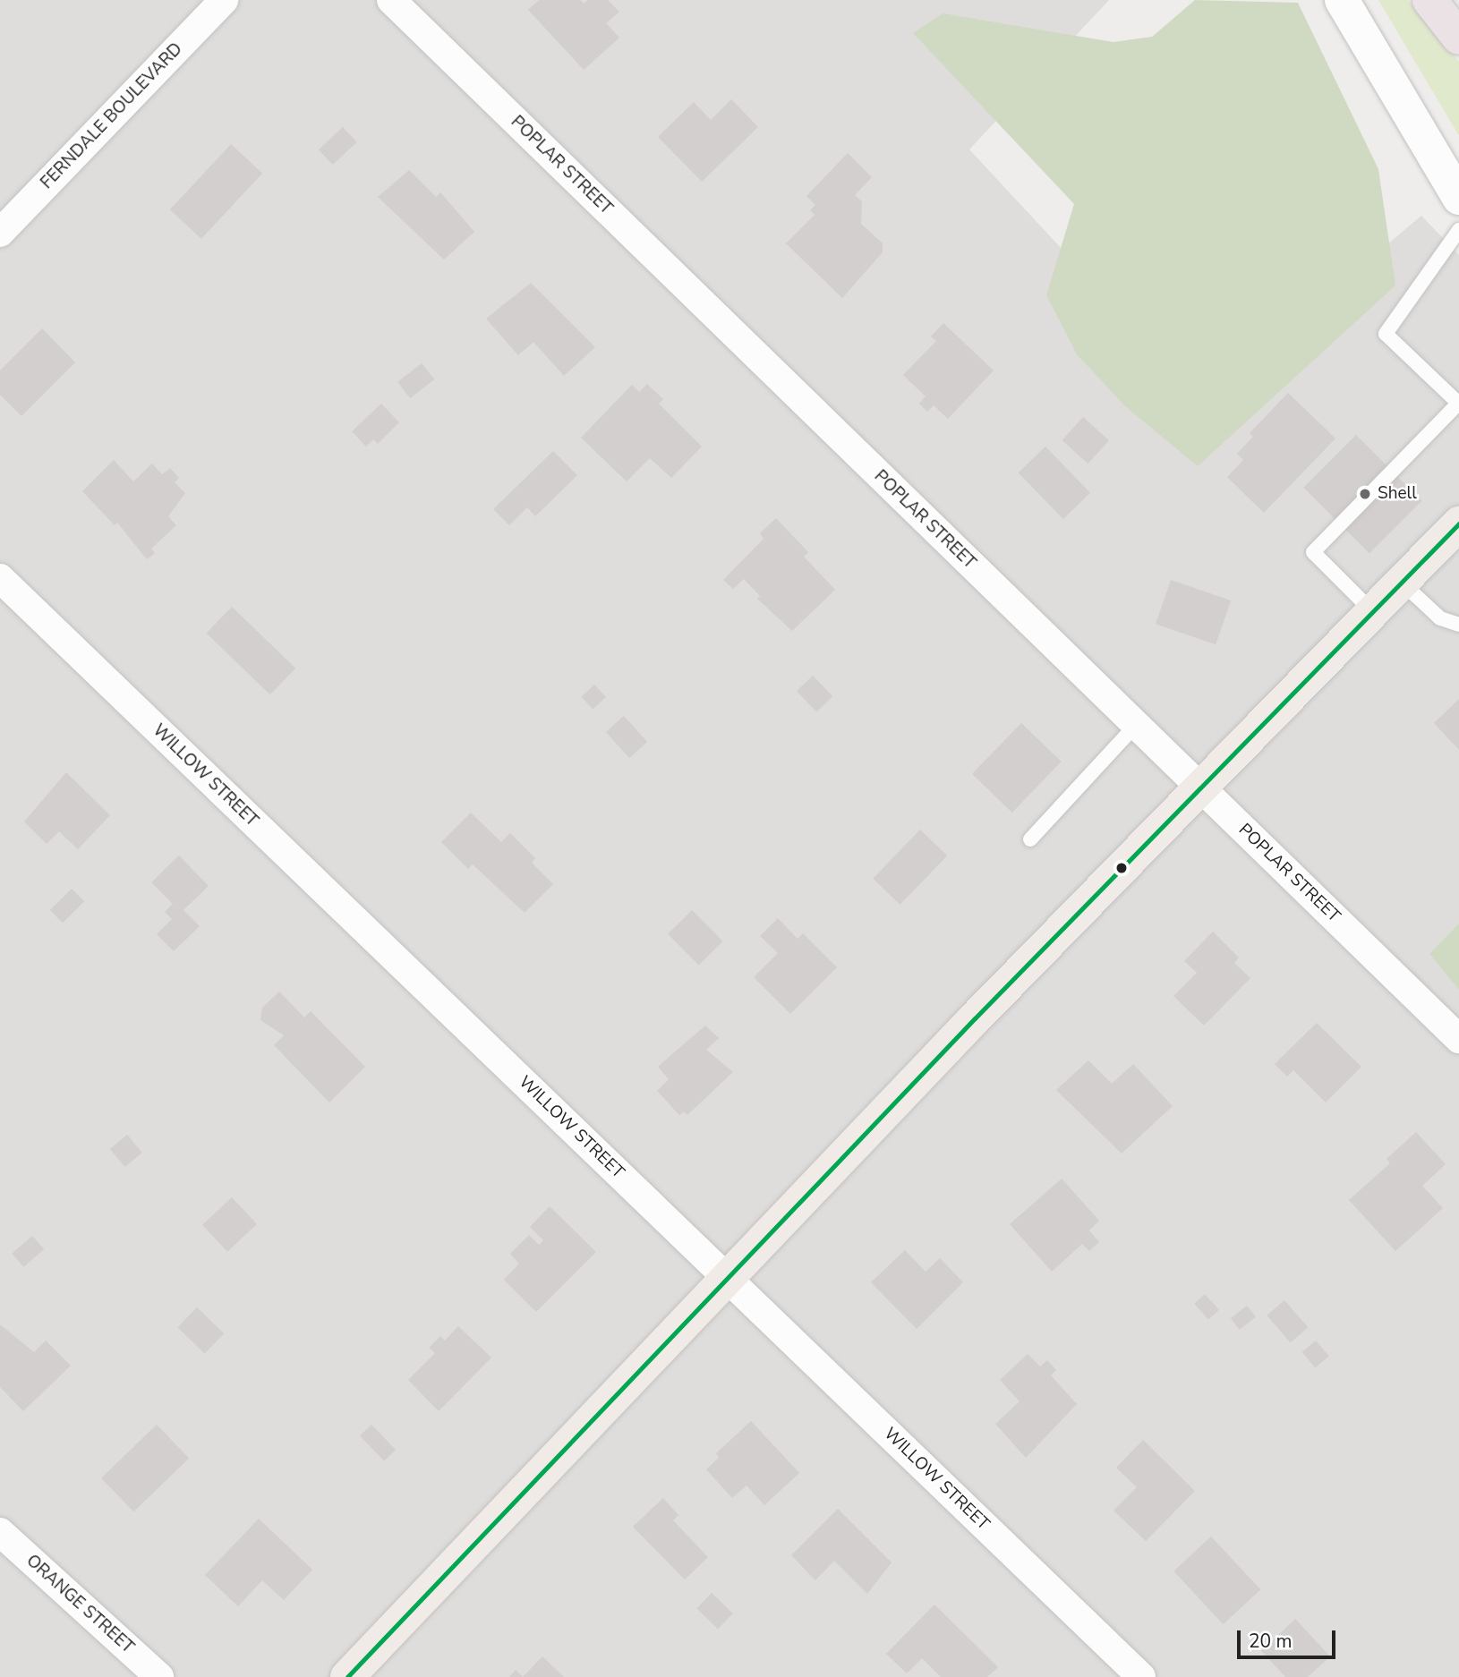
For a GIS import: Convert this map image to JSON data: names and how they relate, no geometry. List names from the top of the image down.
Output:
{
  "streets": {
    "street": [
      "FERNDALE BOULEVARD",
      "POPLAR STREET",
      "WILLOW STREET",
      "ORANGE STREET"
    ]
  },
  "places": ["Shell"],
  "scale_bar": "20 m"
}
